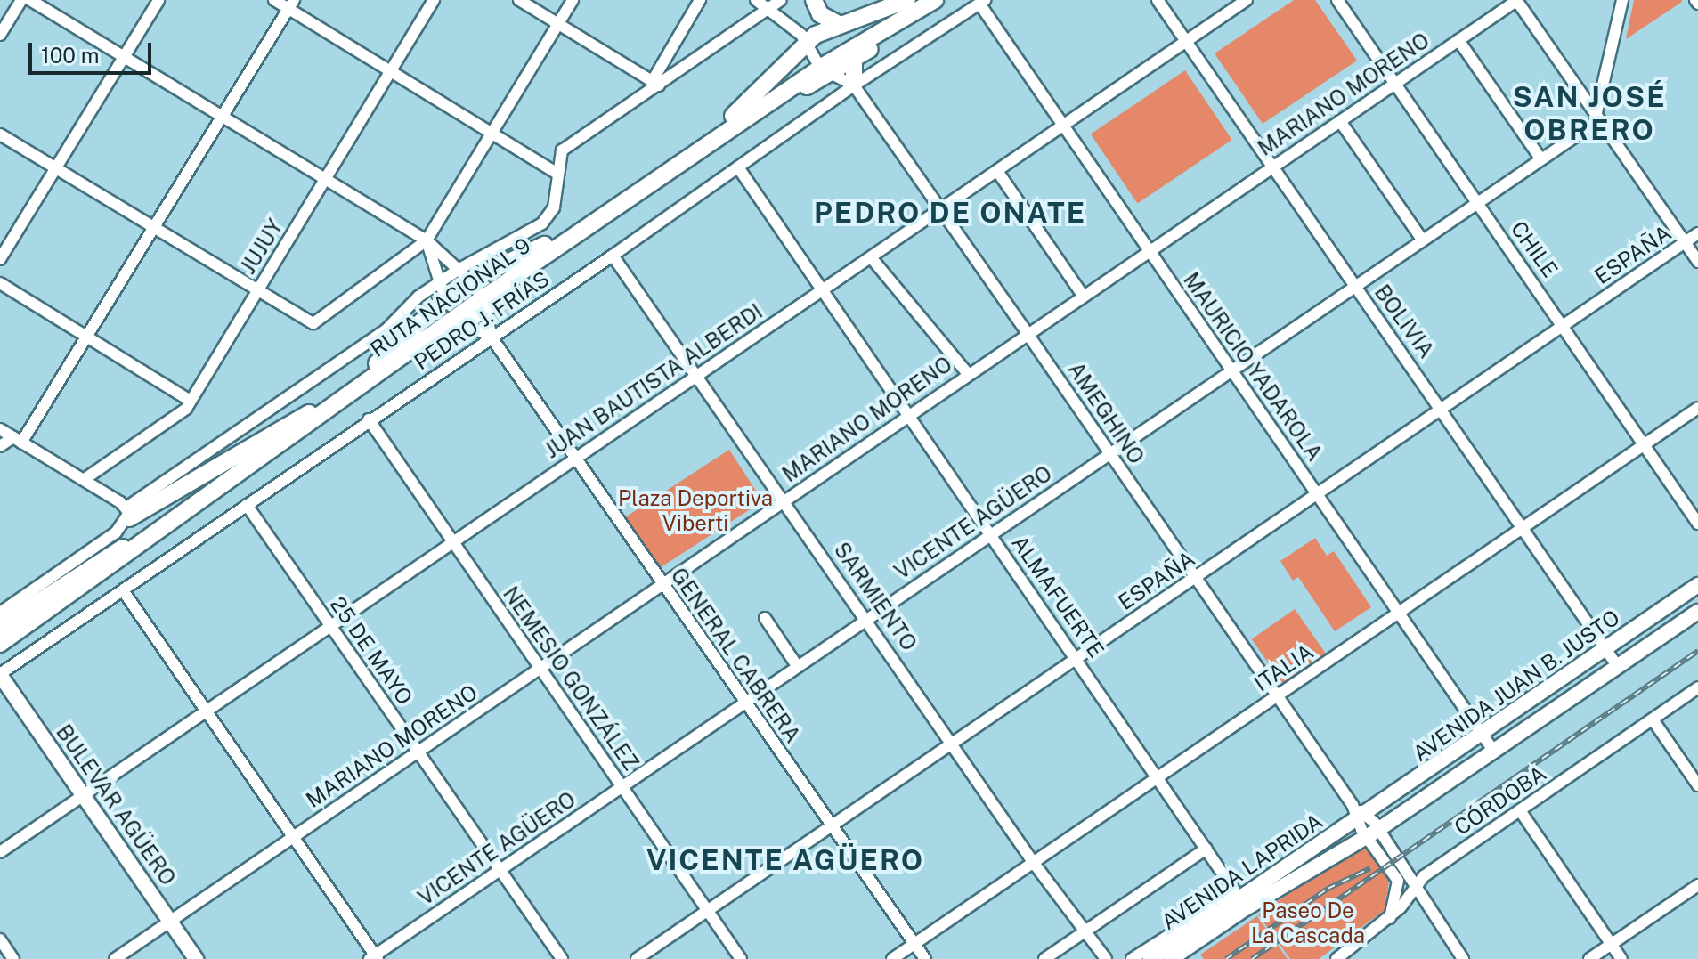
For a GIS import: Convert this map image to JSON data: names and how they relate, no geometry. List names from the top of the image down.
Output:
{
  "streets": {
    "highway": ["RUTA NACIONAL 9"],
    "main road": ["AVENIDA JUAN B. JUSTO", "BULEVAR AGÜERO", "AVENIDA LAPRIDA"],
    "street": [
      "MARIANO MORENO",
      "JUJUY",
      "CHILE",
      "ESPAÑA",
      "PEDRO J. FRÍAS",
      "BOLIVIA",
      "MAURICIO YADAROLA",
      "JUAN BAUTISTA ALBERDI",
      "AMEGHINO",
      "VICENTE AGÜERO",
      "SARMIENTO",
      "ALMAFUERTE",
      "25 DE MAYO",
      "GENERAL CABRERA",
      "ITALIA",
      "NEMESIO GONZÁLEZ",
      "CÓRDOBA"
    ]
  },
  "crossings": [
    ["MARIANO MORENO", "CHILE"],
    ["MARIANO MORENO", "BOLIVIA"],
    ["MARIANO MORENO", "MAURICIO YADAROLA"],
    ["MARIANO MORENO", "AMEGHINO"],
    ["MARIANO MORENO", "SARMIENTO"],
    ["MARIANO MORENO", "ALMAFUERTE"],
    ["MARIANO MORENO", "25 DE MAYO"],
    ["MARIANO MORENO", "GENERAL CABRERA"],
    ["MARIANO MORENO", "NEMESIO GONZÁLEZ"],
    ["MARIANO MORENO", "BULEVAR AGÜERO"],
    ["CHILE", "ESPAÑA"],
    ["CHILE", "VICENTE AGÜERO"],
    ["CHILE", "ITALIA"],
    ["ESPAÑA", "BOLIVIA"],
    ["ESPAÑA", "MAURICIO YADAROLA"],
    ["ESPAÑA", "AMEGHINO"],
    ["ESPAÑA", "SARMIENTO"],
    ["ESPAÑA", "ALMAFUERTE"],
    ["ESPAÑA", "GENERAL CABRERA"],
    ["ESPAÑA", "NEMESIO GONZÁLEZ"],
    ["RUTA NACIONAL 9", "AMEGHINO"],
    ["PEDRO J. FRÍAS", "MAURICIO YADAROLA"],
    ["PEDRO J. FRÍAS", "AMEGHINO"],
    ["PEDRO J. FRÍAS", "SARMIENTO"],
    ["PEDRO J. FRÍAS", "ALMAFUERTE"],
    ["PEDRO J. FRÍAS", "25 DE MAYO"],
    ["PEDRO J. FRÍAS", "GENERAL CABRERA"],
    ["PEDRO J. FRÍAS", "NEMESIO GONZÁLEZ"],
    ["PEDRO J. FRÍAS", "BULEVAR AGÜERO"],
    ["BOLIVIA", "JUAN BAUTISTA ALBERDI"],
    ["BOLIVIA", "VICENTE AGÜERO"],
    ["BOLIVIA", "ITALIA"],
    ["BOLIVIA", "AVENIDA JUAN B. JUSTO"],
    ["MAURICIO YADAROLA", "JUAN BAUTISTA ALBERDI"],
    ["MAURICIO YADAROLA", "VICENTE AGÜERO"],
    ["MAURICIO YADAROLA", "ITALIA"],
    ["MAURICIO YADAROLA", "AVENIDA JUAN B. JUSTO"],
    ["JUAN BAUTISTA ALBERDI", "AMEGHINO"],
    ["JUAN BAUTISTA ALBERDI", "SARMIENTO"],
    ["JUAN BAUTISTA ALBERDI", "ALMAFUERTE"],
    ["JUAN BAUTISTA ALBERDI", "25 DE MAYO"],
    ["JUAN BAUTISTA ALBERDI", "GENERAL CABRERA"],
    ["JUAN BAUTISTA ALBERDI", "NEMESIO GONZÁLEZ"],
    ["JUAN BAUTISTA ALBERDI", "BULEVAR AGÜERO"],
    ["AMEGHINO", "VICENTE AGÜERO"],
    ["AMEGHINO", "ITALIA"],
    ["AMEGHINO", "AVENIDA JUAN B. JUSTO"],
    ["AMEGHINO", "AVENIDA LAPRIDA"],
    ["VICENTE AGÜERO", "SARMIENTO"],
    ["VICENTE AGÜERO", "ALMAFUERTE"],
    ["VICENTE AGÜERO", "25 DE MAYO"],
    ["VICENTE AGÜERO", "GENERAL CABRERA"],
    ["VICENTE AGÜERO", "NEMESIO GONZÁLEZ"],
    ["SARMIENTO", "ITALIA"],
    ["ALMAFUERTE", "ITALIA"],
    ["ALMAFUERTE", "AVENIDA LAPRIDA"],
    ["GENERAL CABRERA", "ITALIA"],
    ["AVENIDA JUAN B. JUSTO", "AVENIDA LAPRIDA"]
  ],
  "districts": ["SAN JOSÉ OBRERO", "PEDRO DE ONATE", "VICENTE AGÜERO"],
  "parks": ["Plaza Deportiva Viberti", "Paseo De La Cascada"],
  "scale_bar": "100 m"
}
